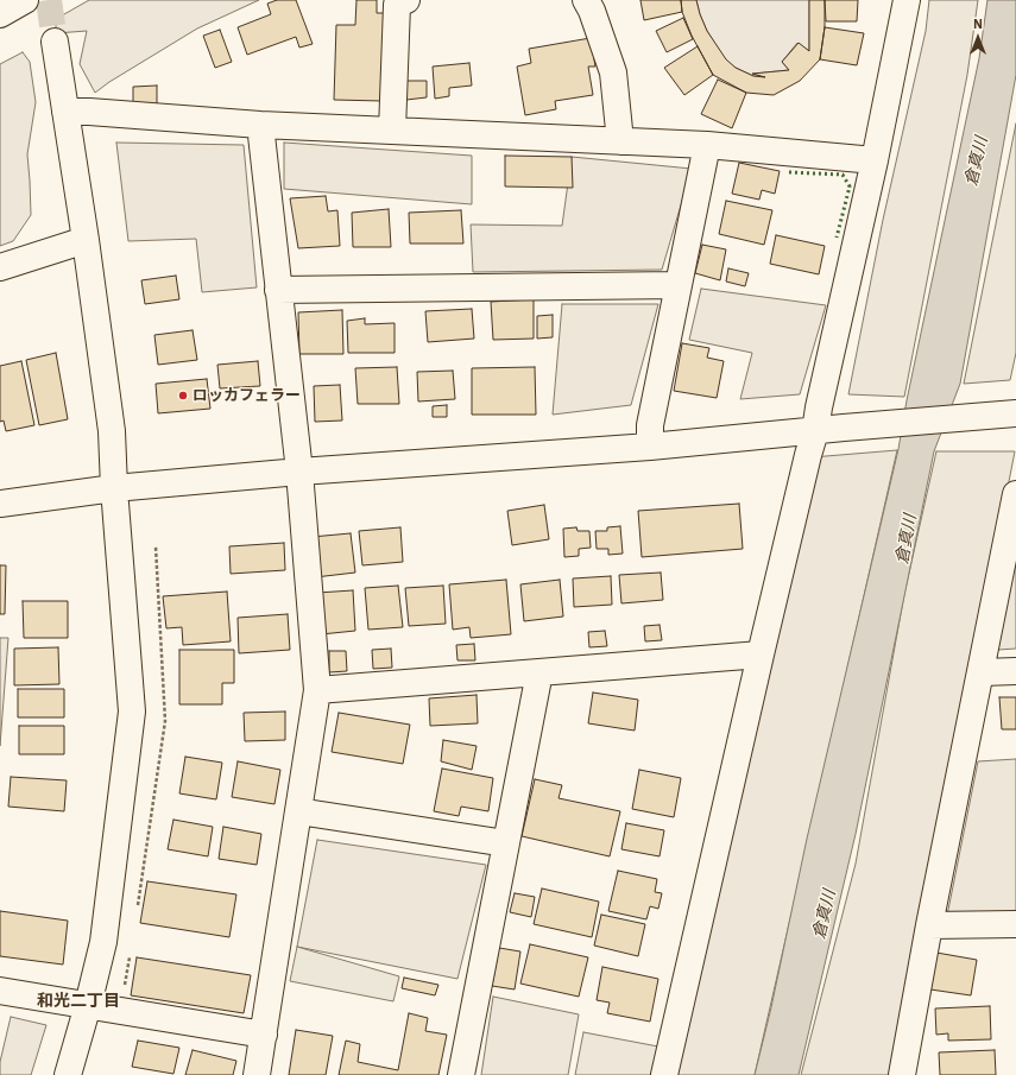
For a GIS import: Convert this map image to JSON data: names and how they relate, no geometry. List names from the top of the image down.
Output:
{
  "districts": ["和光二丁目"],
  "water": ["倉真川"],
  "places": ["ロッカフェラー"],
  "north": "top"
}
